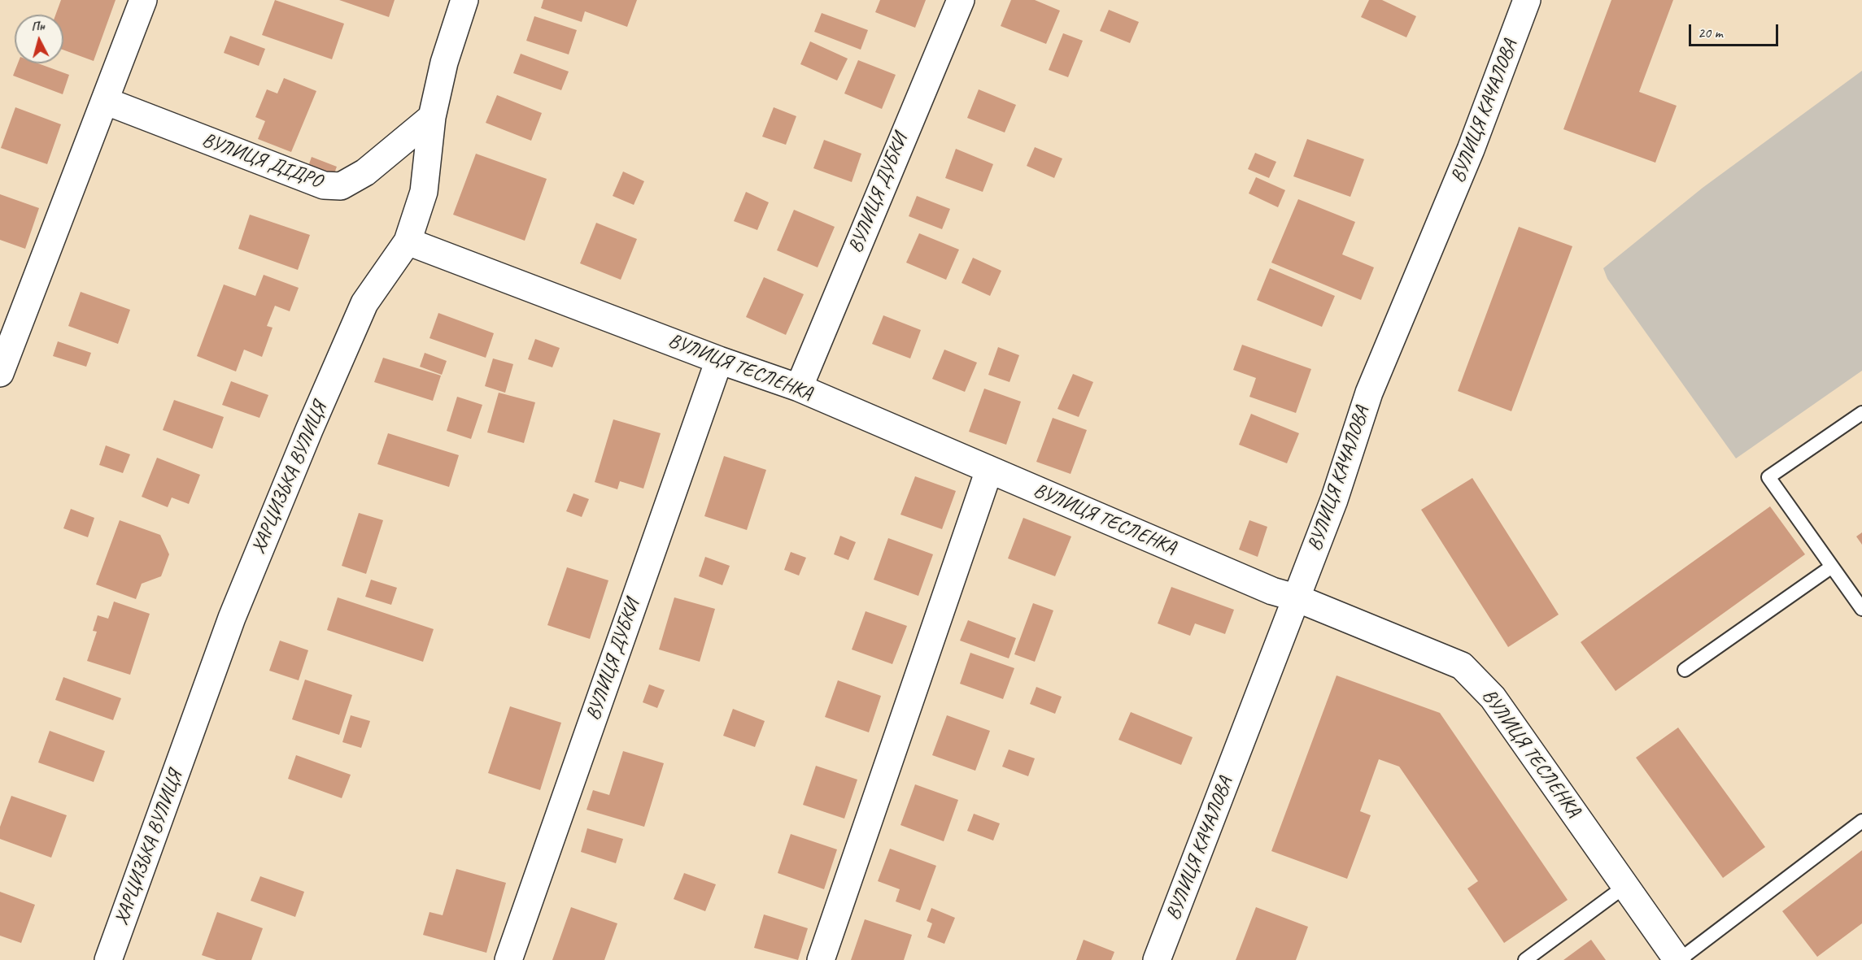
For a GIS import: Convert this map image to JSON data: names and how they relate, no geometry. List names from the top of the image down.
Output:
{
  "streets": {
    "street": [
      "ВУЛИЦЯ КАЧАЛОВА",
      "ВУЛИЦЯ ДІДРО",
      "ВУЛИЦЯ ДУБКИ",
      "ВУЛИЦЯ ТЕСЛЕНКА",
      "ХАРЦИЗЬКА ВУЛИЦЯ"
    ]
  },
  "crossings": [
    ["ВУЛИЦЯ КАЧАЛОВА", "ВУЛИЦЯ ТЕСЛЕНКА"],
    ["ВУЛИЦЯ ДІДРО", "ХАРЦИЗЬКА ВУЛИЦЯ"],
    ["ВУЛИЦЯ ДУБКИ", "ВУЛИЦЯ ТЕСЛЕНКА"],
    ["ВУЛИЦЯ ТЕСЛЕНКА", "ХАРЦИЗЬКА ВУЛИЦЯ"]
  ],
  "scale_bar": "20 m",
  "north": "top"
}
